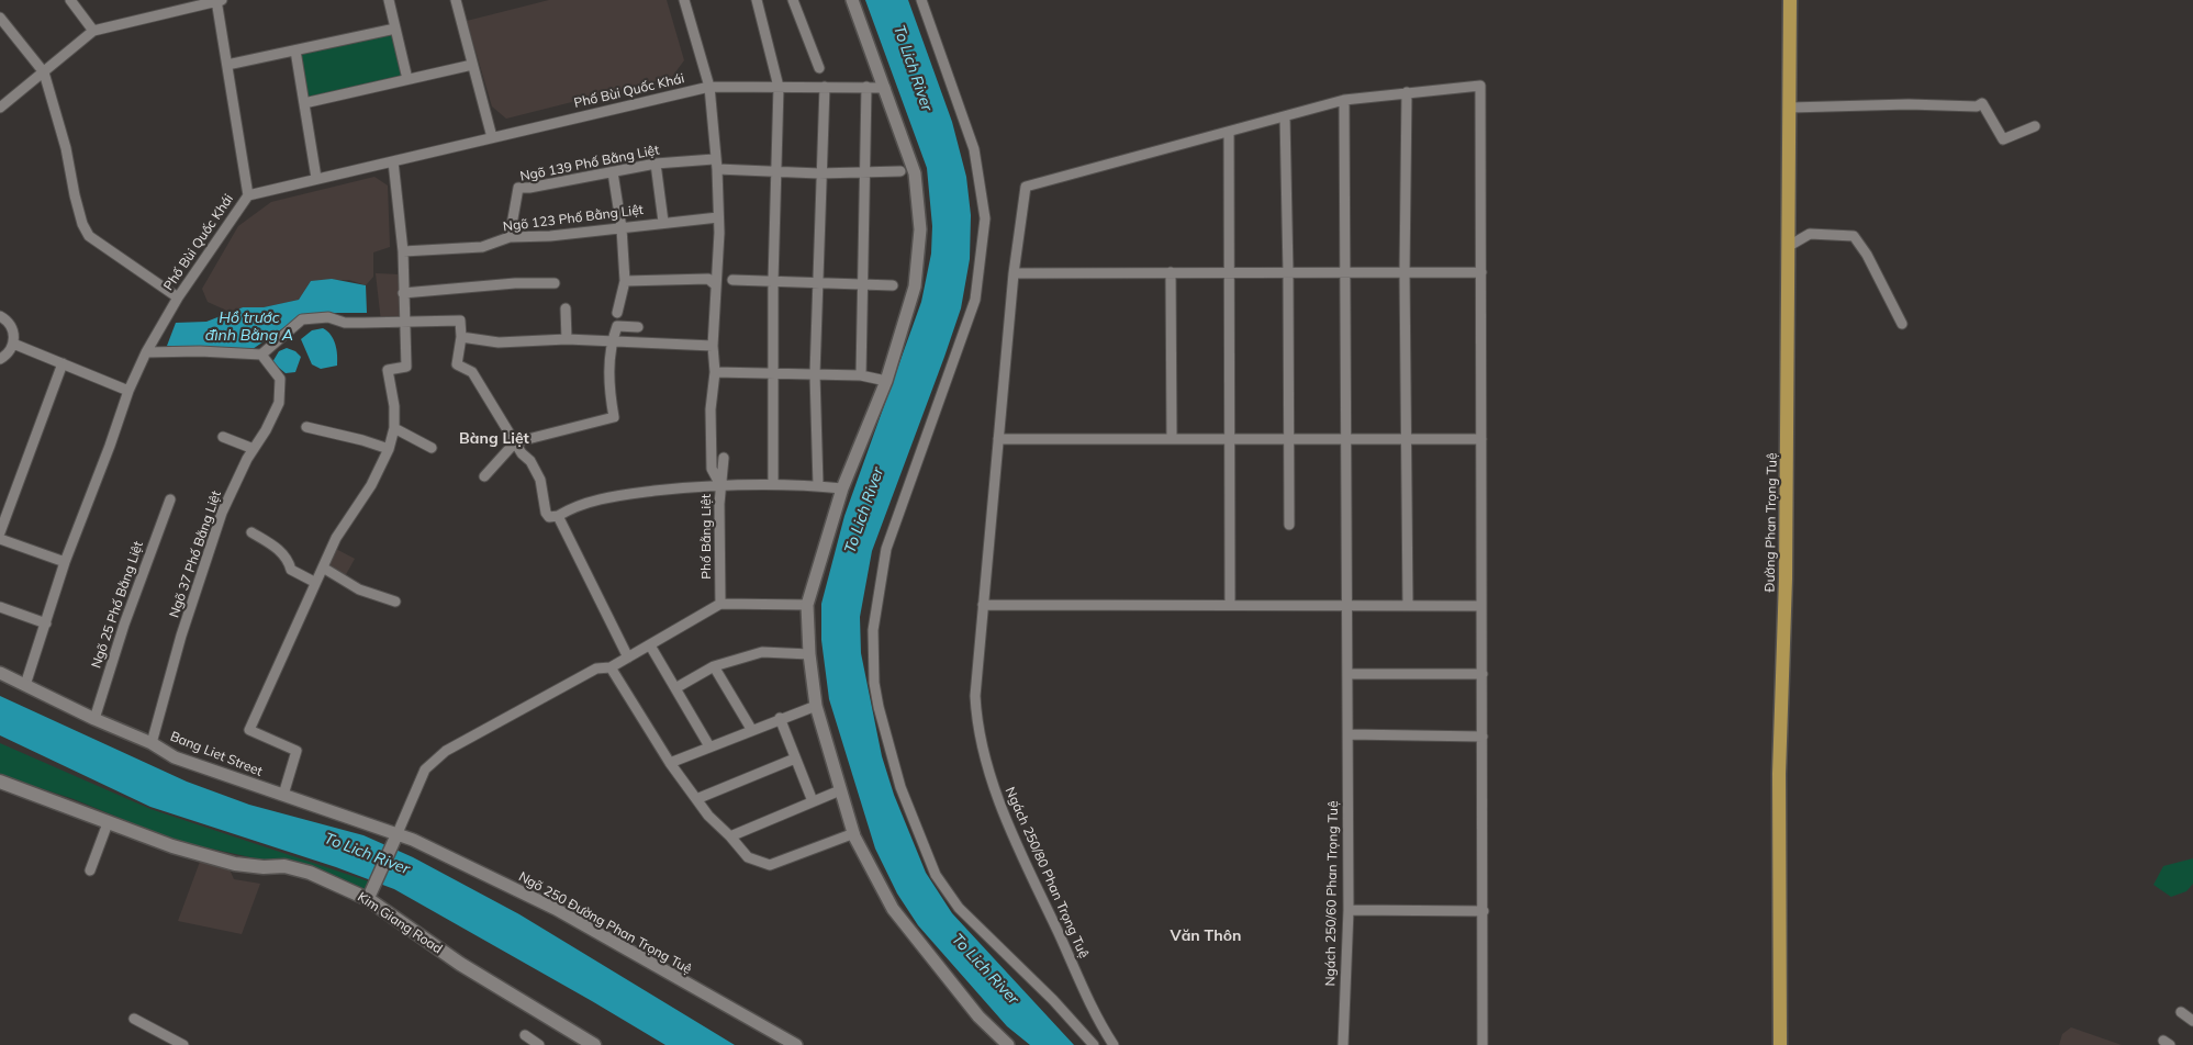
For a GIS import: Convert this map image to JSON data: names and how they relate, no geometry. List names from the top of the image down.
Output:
{
  "streets": {
    "main road": ["Đường Phan Trọng Tuệ", "Kim Giang Road"],
    "street": [
      "Phố Bùi Quốc Khái",
      "Ngõ 139 Phố Bằng Liệt",
      "Ngõ 123 Phố Bằng Liệt",
      "Phố Bằng Liệt",
      "Ngõ 37 Phố Bằng Liệt",
      "Ngõ 25 Phố Bằng Liệt",
      "Bang Liet Street",
      "Ngách 250/80 Phan Trọng Tuệ",
      "Ngách 250/60 Phan Trọng Tuệ",
      "Ngõ 250 Đường Phan Trọng Tuệ"
    ]
  },
  "crossings": [
    ["Phố Bùi Quốc Khái", "Phố Bằng Liệt"],
    ["Phố Bùi Quốc Khái", "Bang Liet Street"],
    ["Ngõ 139 Phố Bằng Liệt", "Ngõ 123 Phố Bằng Liệt"],
    ["Ngõ 139 Phố Bằng Liệt", "Phố Bằng Liệt"],
    ["Ngõ 123 Phố Bằng Liệt", "Phố Bằng Liệt"],
    ["Ngõ 37 Phố Bằng Liệt", "Bang Liet Street"],
    ["Ngõ 25 Phố Bằng Liệt", "Bang Liet Street"],
    ["Bang Liet Street", "Ngõ 250 Đường Phan Trọng Tuệ"]
  ],
  "districts": ["Bàng Liệt", "Văn Thôn"],
  "water": ["To Lich River", "Hồ trước đình Bằng A"]
}
